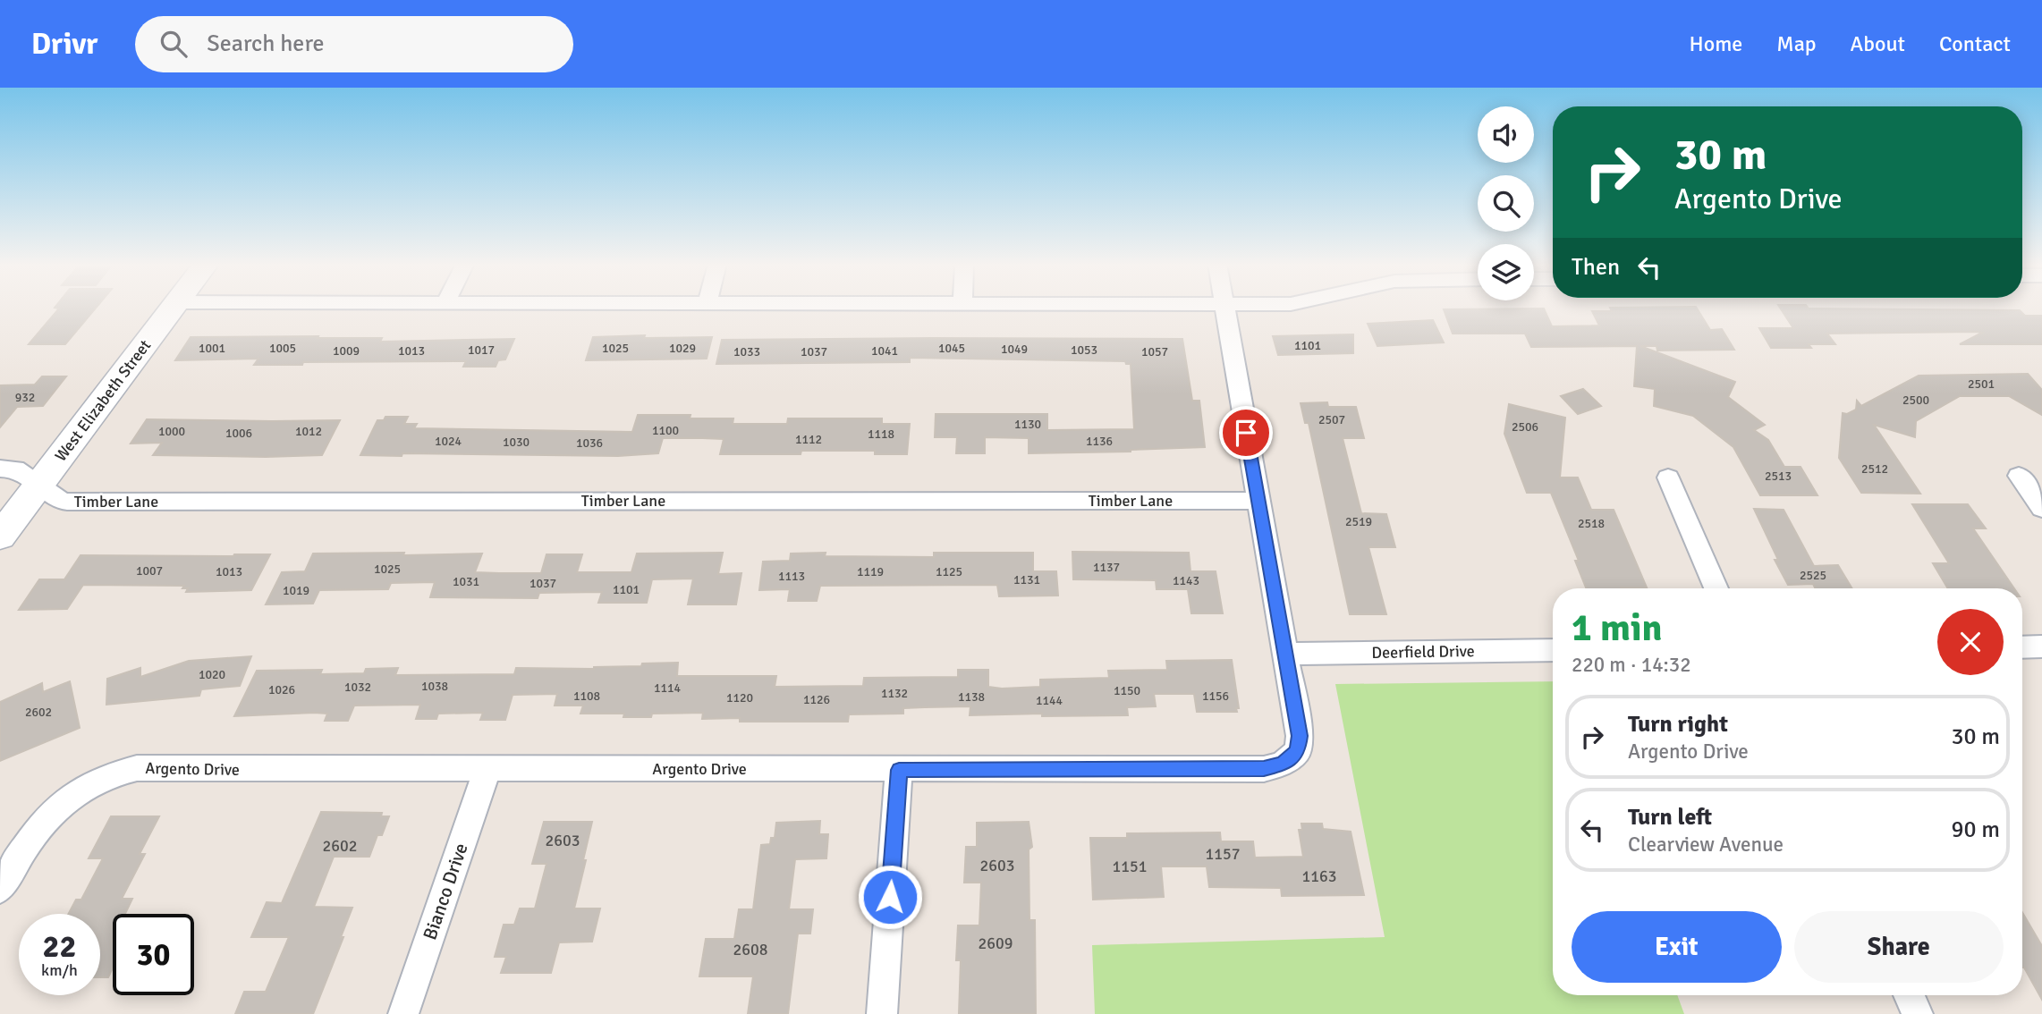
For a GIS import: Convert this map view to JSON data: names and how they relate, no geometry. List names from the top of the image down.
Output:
{
  "streets": {
    "main road": ["West Elizabeth Street"],
    "street": [
      "Timber Lane",
      "Deerfield Drive",
      "Argento Drive",
      "Bianco Drive"
    ]
  },
  "crossings": [
    ["West Elizabeth Street", "Timber Lane"],
    ["Deerfield Drive", "Argento Drive"],
    ["Argento Drive", "Bianco Drive"]
  ],
  "house_numbers": [
    "1101",
    "1001",
    "1005",
    "1025",
    "1029",
    "1045",
    "1049",
    "1017",
    "1053",
    "1009",
    "1013",
    "1041",
    "1033",
    "1037",
    "1057",
    "2501",
    "932",
    "2500",
    "2507",
    "1130",
    "2506",
    "1100",
    "1000",
    "1012",
    "1006",
    "1118",
    "1112",
    "1024",
    "1136",
    "1030",
    "1036",
    "2512",
    "2513",
    "2519",
    "2518",
    "1137",
    "1025",
    "1007",
    "1013",
    "1119",
    "1125",
    "2525",
    "1113",
    "1131",
    "1143",
    "1031",
    "1037",
    "1101",
    "1019",
    "1020",
    "1038",
    "1032",
    "1114",
    "1026",
    "1150",
    "1132",
    "1108",
    "1156",
    "1138",
    "1120",
    "1126",
    "1144",
    "2602",
    "2603",
    "2602",
    "1157",
    "2603",
    "1151",
    "1163",
    "2609",
    "2608"
  ],
  "page": {
    "header": "Drivr",
    "search": "Search here",
    "nav": [
      "Home",
      "Map",
      "About",
      "Contact"
    ],
    "turn": ["30 m", "Argento Drive"],
    "then": "Then",
    "heading": ["1 min", "220 m · 14:32"],
    "list": [
      {
        "name": "Turn right",
        "note": "Argento Drive",
        "value": "30 m"
      },
      {
        "name": "Turn left",
        "note": "Clearview Avenue",
        "value": "90 m"
      }
    ],
    "buttons": ["Exit", "Share"],
    "speed": "22 km/h",
    "limit": "30"
  }
}
